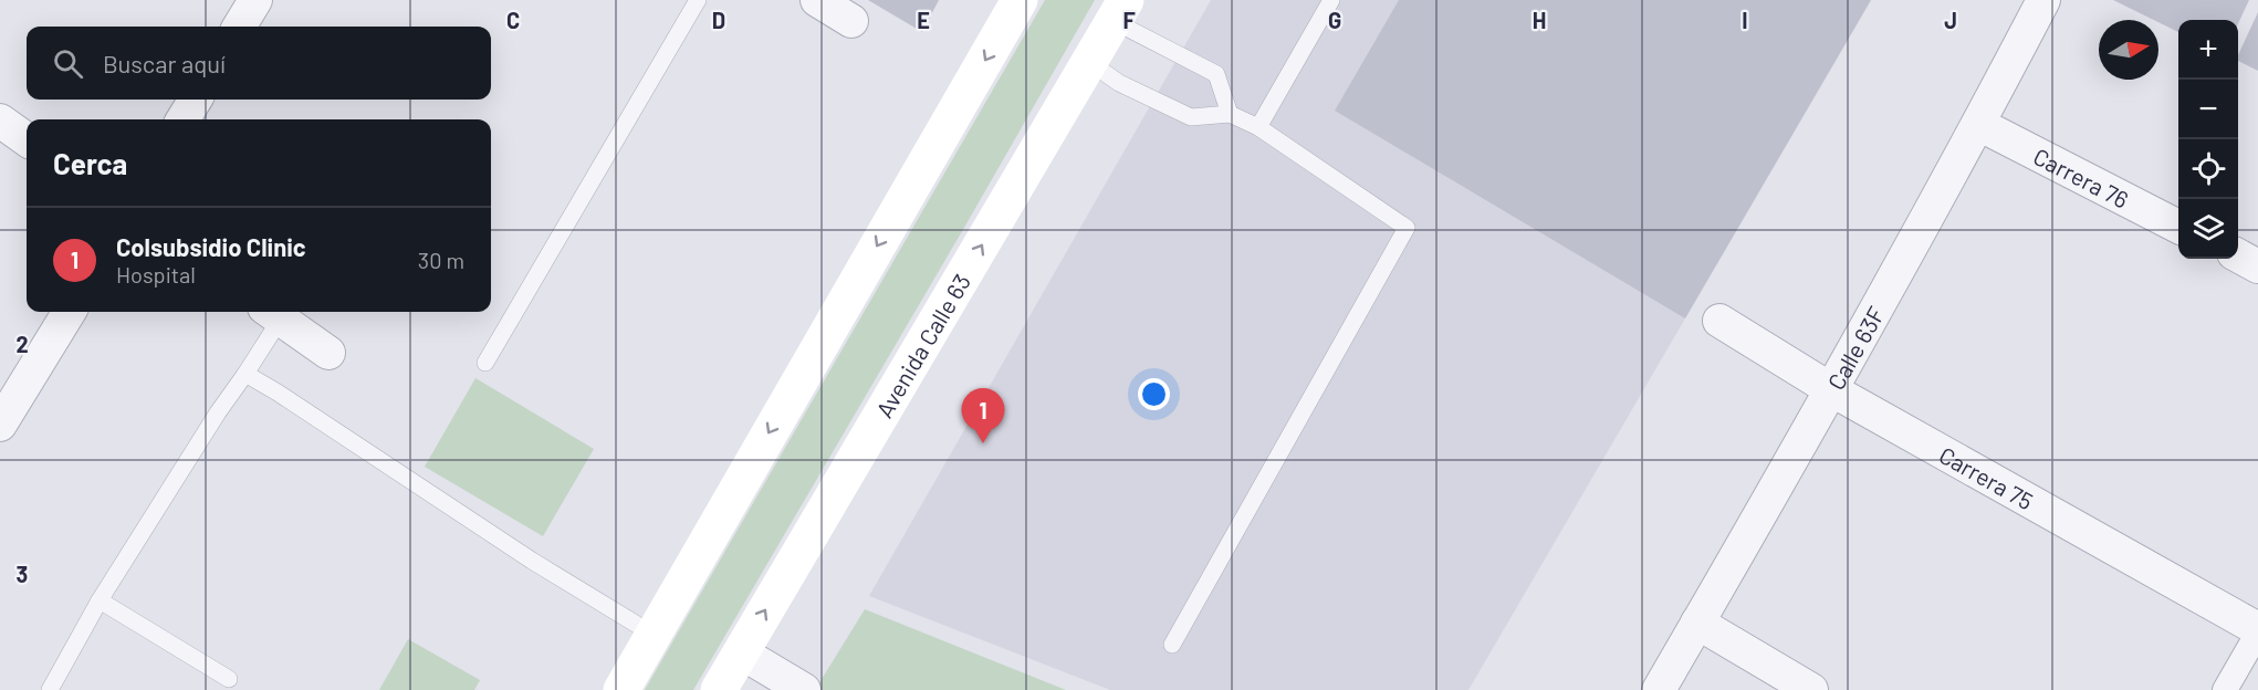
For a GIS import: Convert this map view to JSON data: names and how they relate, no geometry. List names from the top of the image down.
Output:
{
  "streets": {
    "main road": ["Avenida Calle 63"],
    "street": ["Carrera 76", "Calle 63F", "Carrera 75"]
  },
  "crossings": [
    ["Carrera 76", "Calle 63F"],
    ["Calle 63F", "Carrera 75"]
  ],
  "north": "right",
  "page": {
    "map_buttons": ["+", "−"],
    "search": "Buscar aquí",
    "heading": "Cerca",
    "list": [
      {
        "mark": "1",
        "name": "Colsubsidio Clinic",
        "note": "Hospital",
        "value": "30 m"
      }
    ],
    "pins": "1"
  },
  "grid": {
    "columns": [
      "C",
      "D",
      "E",
      "F",
      "G",
      "H",
      "I",
      "J"
    ],
    "rows": ["2", "3"]
  }
}
